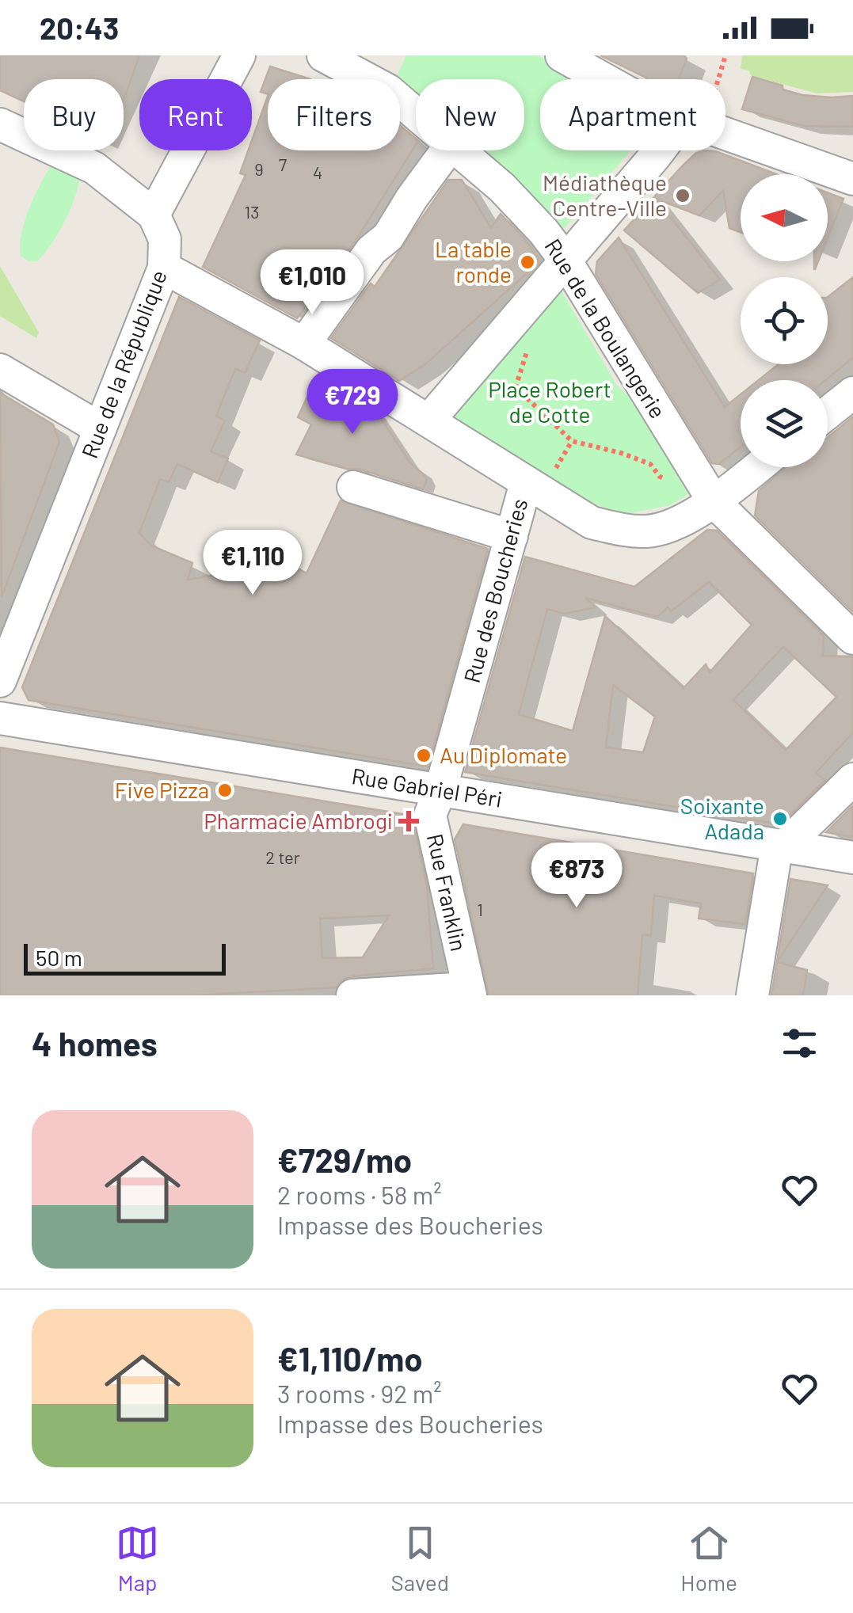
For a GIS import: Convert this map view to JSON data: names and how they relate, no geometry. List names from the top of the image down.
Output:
{
  "streets": {
    "street": [
      "Rue de la Boulangerie",
      "Rue de la République",
      "Rue des Boucheries",
      "Rue Gabriel Péri",
      "Rue Franklin"
    ]
  },
  "crossings": [
    ["Rue de la Boulangerie", "Rue des Boucheries"],
    ["Rue des Boucheries", "Rue Gabriel Péri"],
    ["Rue des Boucheries", "Rue Franklin"],
    ["Rue Gabriel Péri", "Rue Franklin"]
  ],
  "parks": ["Place Robert de Cotte"],
  "places": {
    "other": [
      "Médiathèque Centre-Ville",
      "La table ronde",
      "Au Diplomate",
      "Five Pizza",
      "Soixante Adada"
    ],
    "health": ["Pharmacie Ambrogi"]
  },
  "house_numbers": [
    "7",
    "9",
    "4",
    "13",
    "2 ter",
    "1"
  ],
  "scale_bar": "50 m",
  "north": "left",
  "page": {
    "status": "20:43",
    "chip": [
      "Buy",
      "Rent",
      "Filters",
      "New",
      "Apartment"
    ],
    "price": [
      "€1,010",
      "€729",
      "€1,110",
      "€873"
    ],
    "scale": "50 m",
    "heading": "4 homes",
    "list": [
      {
        "name": "€729/mo",
        "note": "2 rooms · 58 m² · Impasse des Boucheries"
      },
      {
        "name": "€1,110/mo",
        "note": "3 rooms · 92 m² · Impasse des Boucheries"
      }
    ],
    "tabs": ["Map", "Saved", "Home"]
  }
}
